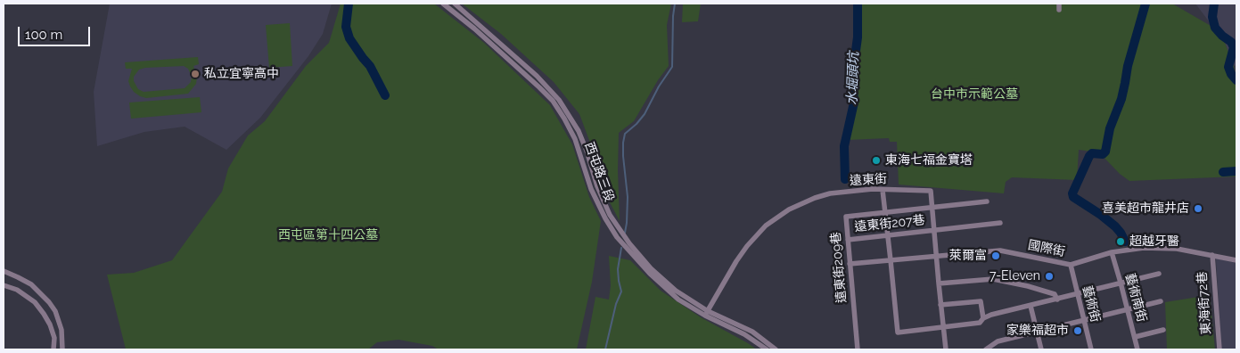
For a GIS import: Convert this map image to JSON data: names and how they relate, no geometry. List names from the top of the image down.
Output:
{
  "streets": {
    "street": [
      "西屯路三段",
      "遠東街",
      "遠東街207巷",
      "國際街",
      "遠東街209巷",
      "藝術南街",
      "東海街72巷",
      "藝術街"
    ]
  },
  "crossings": [
    ["西屯路三段", "遠東街"],
    ["遠東街", "遠東街207巷"],
    ["遠東街", "國際街"],
    ["遠東街", "遠東街209巷"],
    ["遠東街207巷", "遠東街209巷"],
    ["國際街", "遠東街209巷"],
    ["國際街", "藝術南街"],
    ["國際街", "東海街72巷"],
    ["國際街", "藝術街"]
  ],
  "water": ["水堀頭坑"],
  "parks": ["台中市示範公墓", "西屯區第十四公墓"],
  "places": [
    "私立宜寧高中",
    "東海七福金寶塔",
    "喜美超市龍井店",
    "超越牙醫",
    "萊爾富",
    "7-Eleven",
    "家樂福超市"
  ],
  "scale_bar": "100 m"
}
